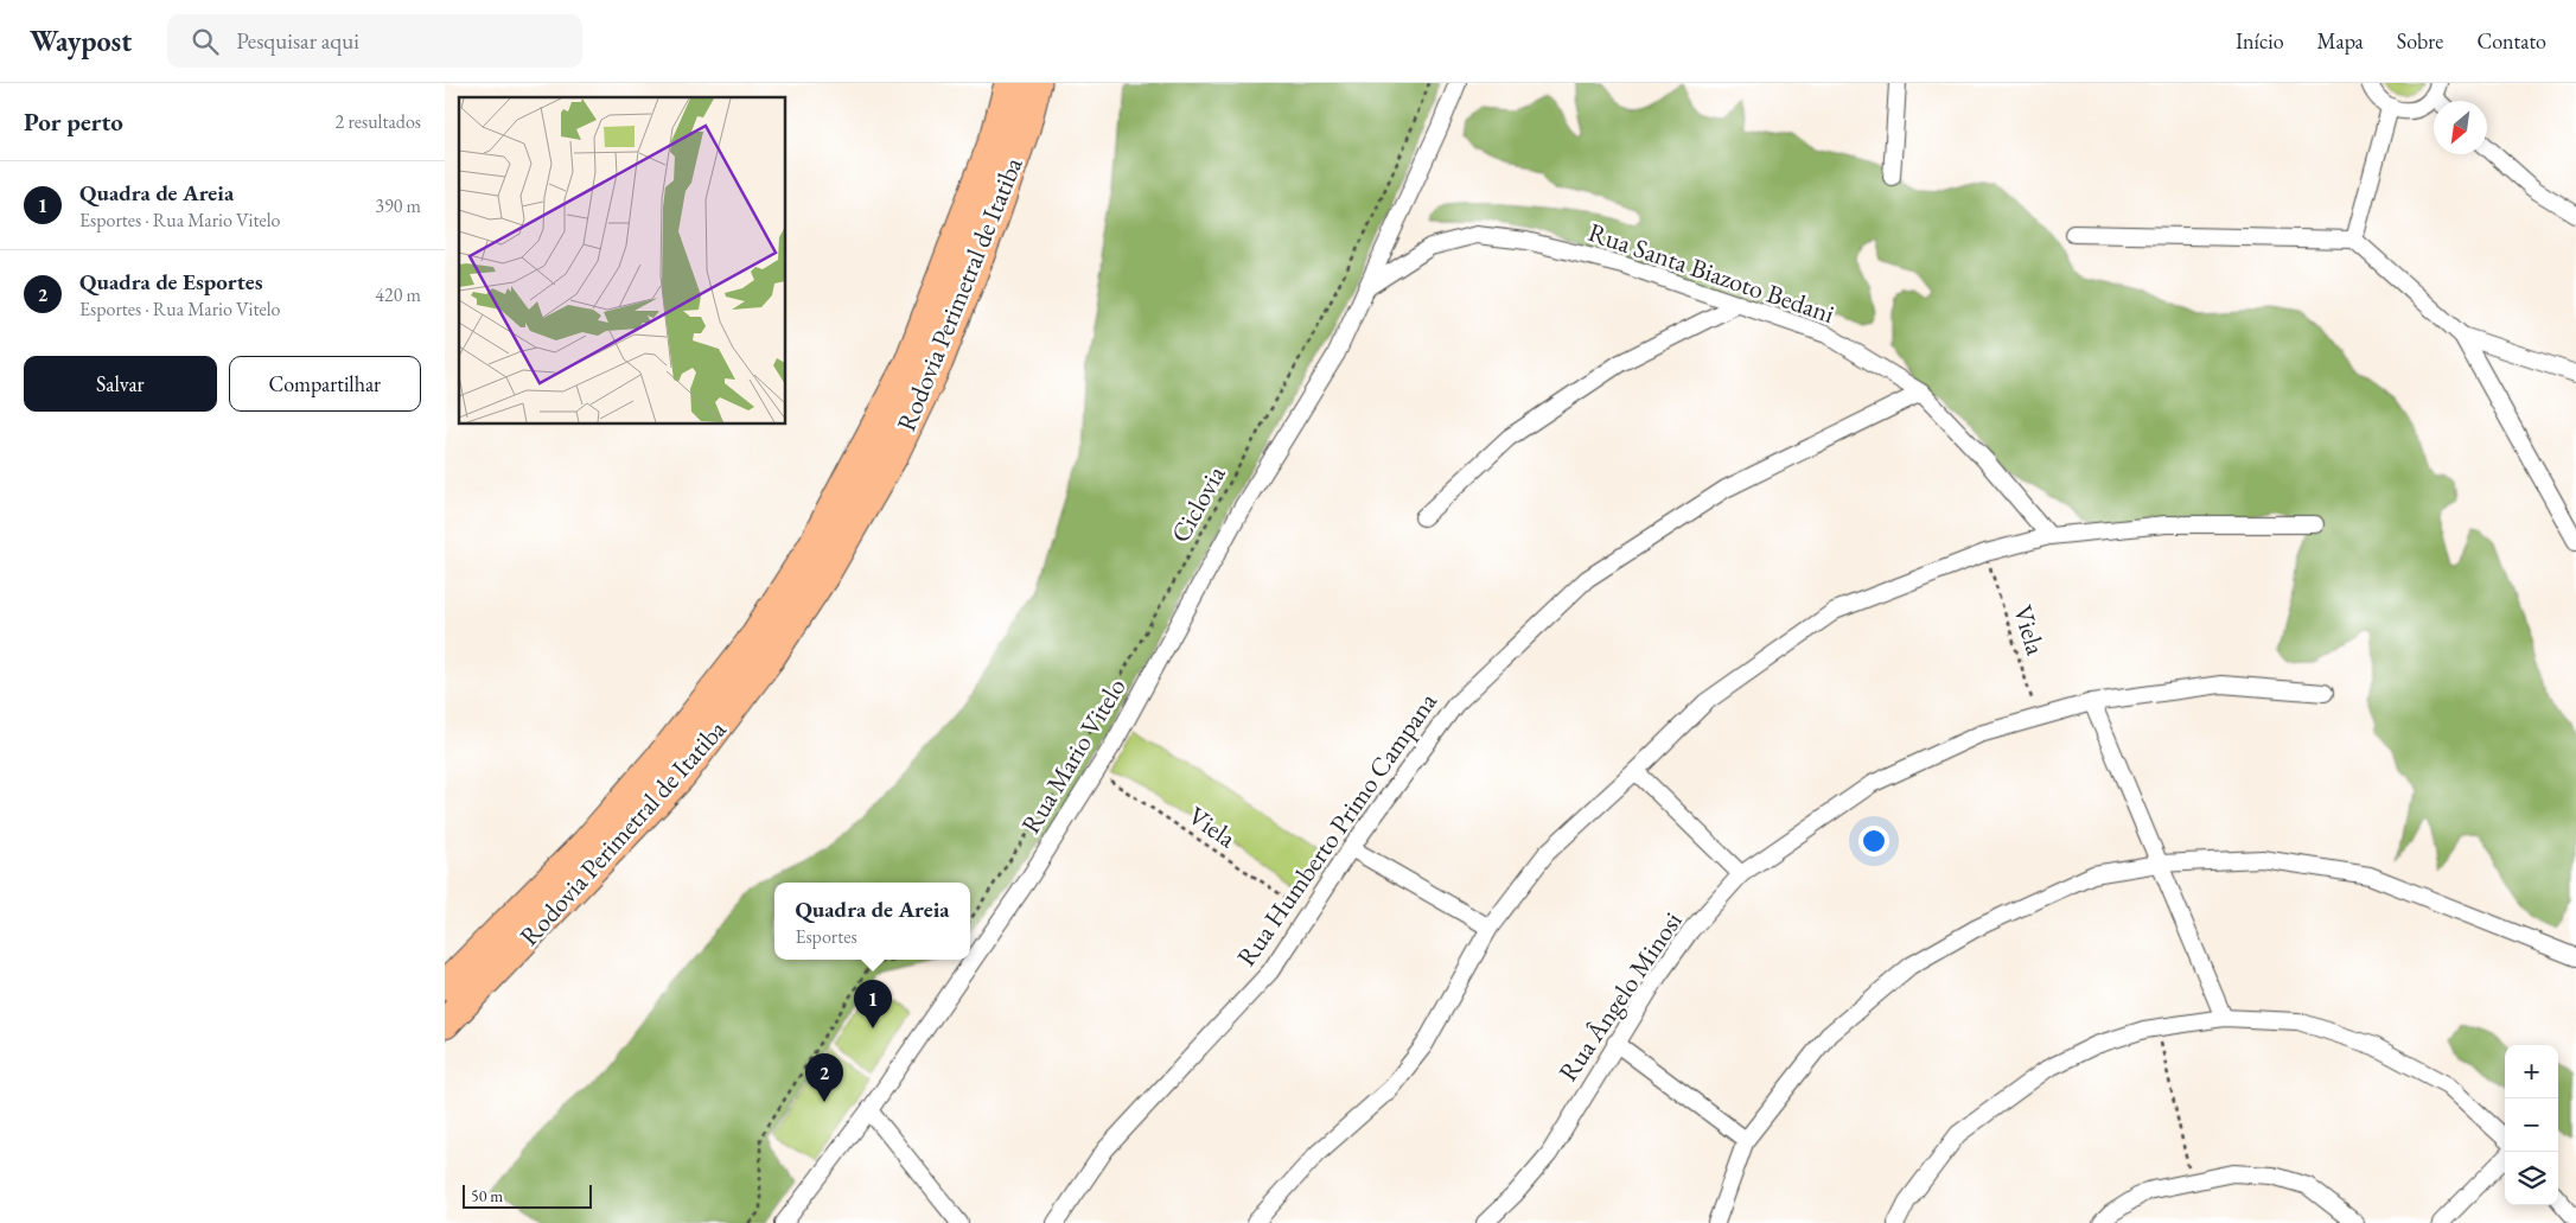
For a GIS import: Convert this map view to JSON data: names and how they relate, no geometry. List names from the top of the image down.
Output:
{
  "streets": {
    "highway": ["Rodovia Perimetral de Itatiba"],
    "street": [
      "Rua Santa Biazoto Bedani",
      "Rua Mario Vitelo",
      "Rua Humberto Primo Campana",
      "Rua Ângelo Minosi"
    ],
    "path": ["Ciclovia", "Viela"]
  },
  "crossings": [
    ["Rua Santa Biazoto Bedani", "Rua Mario Vitelo"],
    ["Rua Santa Biazoto Bedani", "Rua Humberto Primo Campana"],
    ["Viela", "Rua Mario Vitelo"],
    ["Viela", "Rua Humberto Primo Campana"],
    ["Viela", "Rua Ângelo Minosi"]
  ],
  "scale_bar": "50 m",
  "north": "bottom left",
  "page": {
    "header": "Waypost",
    "search": "Pesquisar aqui",
    "nav": [
      "Início",
      "Mapa",
      "Sobre",
      "Contato"
    ],
    "heading": ["Por perto", "2 resultados"],
    "list": [
      {
        "mark": "1",
        "name": "Quadra de Areia",
        "note": "Esportes · Rua Mario Vitelo",
        "value": "390 m"
      },
      {
        "mark": "2",
        "name": "Quadra de Esportes",
        "note": "Esportes · Rua Mario Vitelo",
        "value": "420 m"
      }
    ],
    "buttons": ["Salvar", "Compartilhar"],
    "popup": ["Quadra de Areia", "Esportes"],
    "pins": ["1", "2"],
    "map_buttons": ["+", "−"],
    "scale": "50 m"
  }
}
